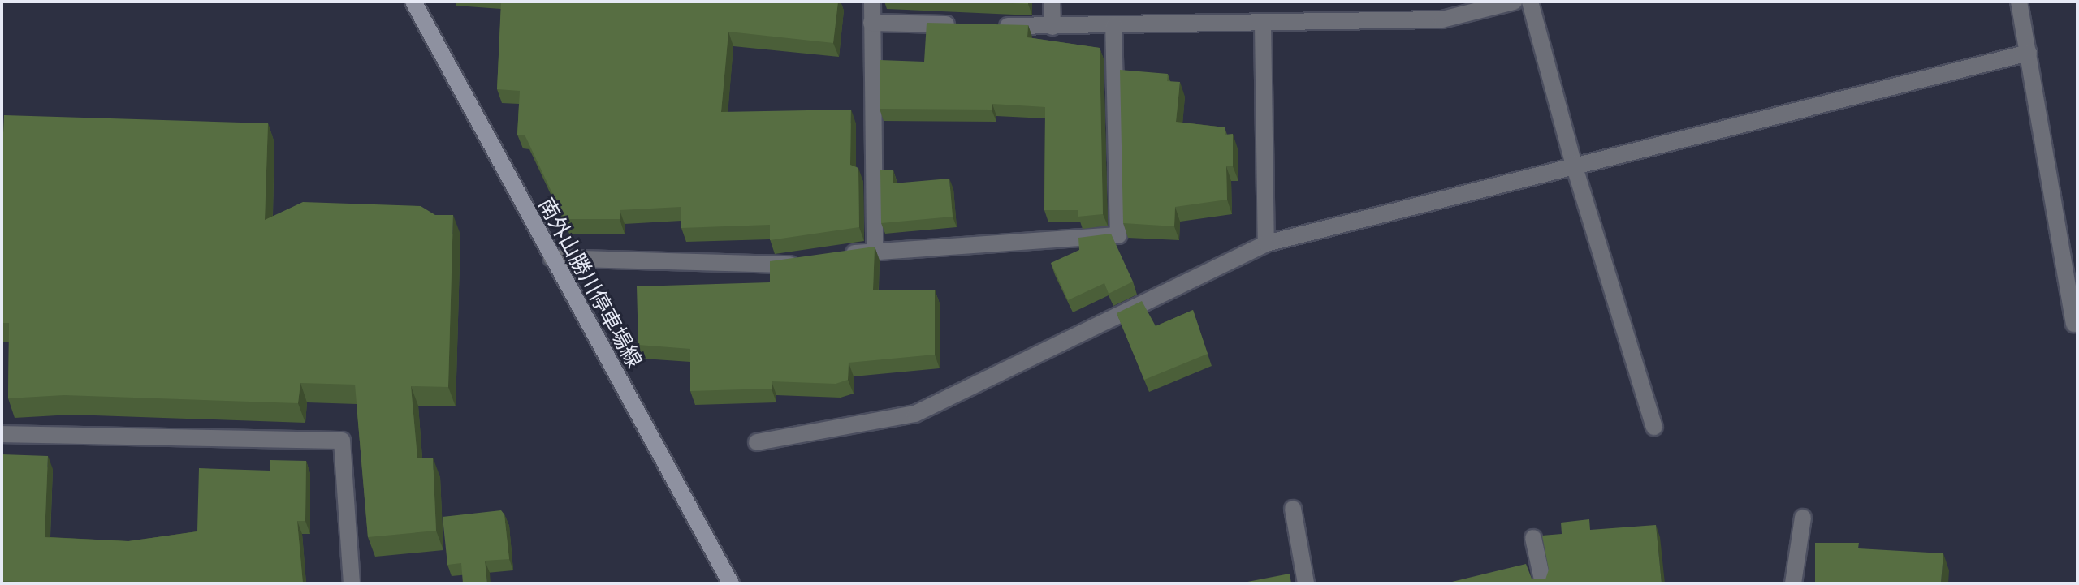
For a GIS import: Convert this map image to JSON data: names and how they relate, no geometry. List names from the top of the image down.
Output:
{
  "streets": {
    "main road": ["南外山勝川停車場線"]
  }
}
